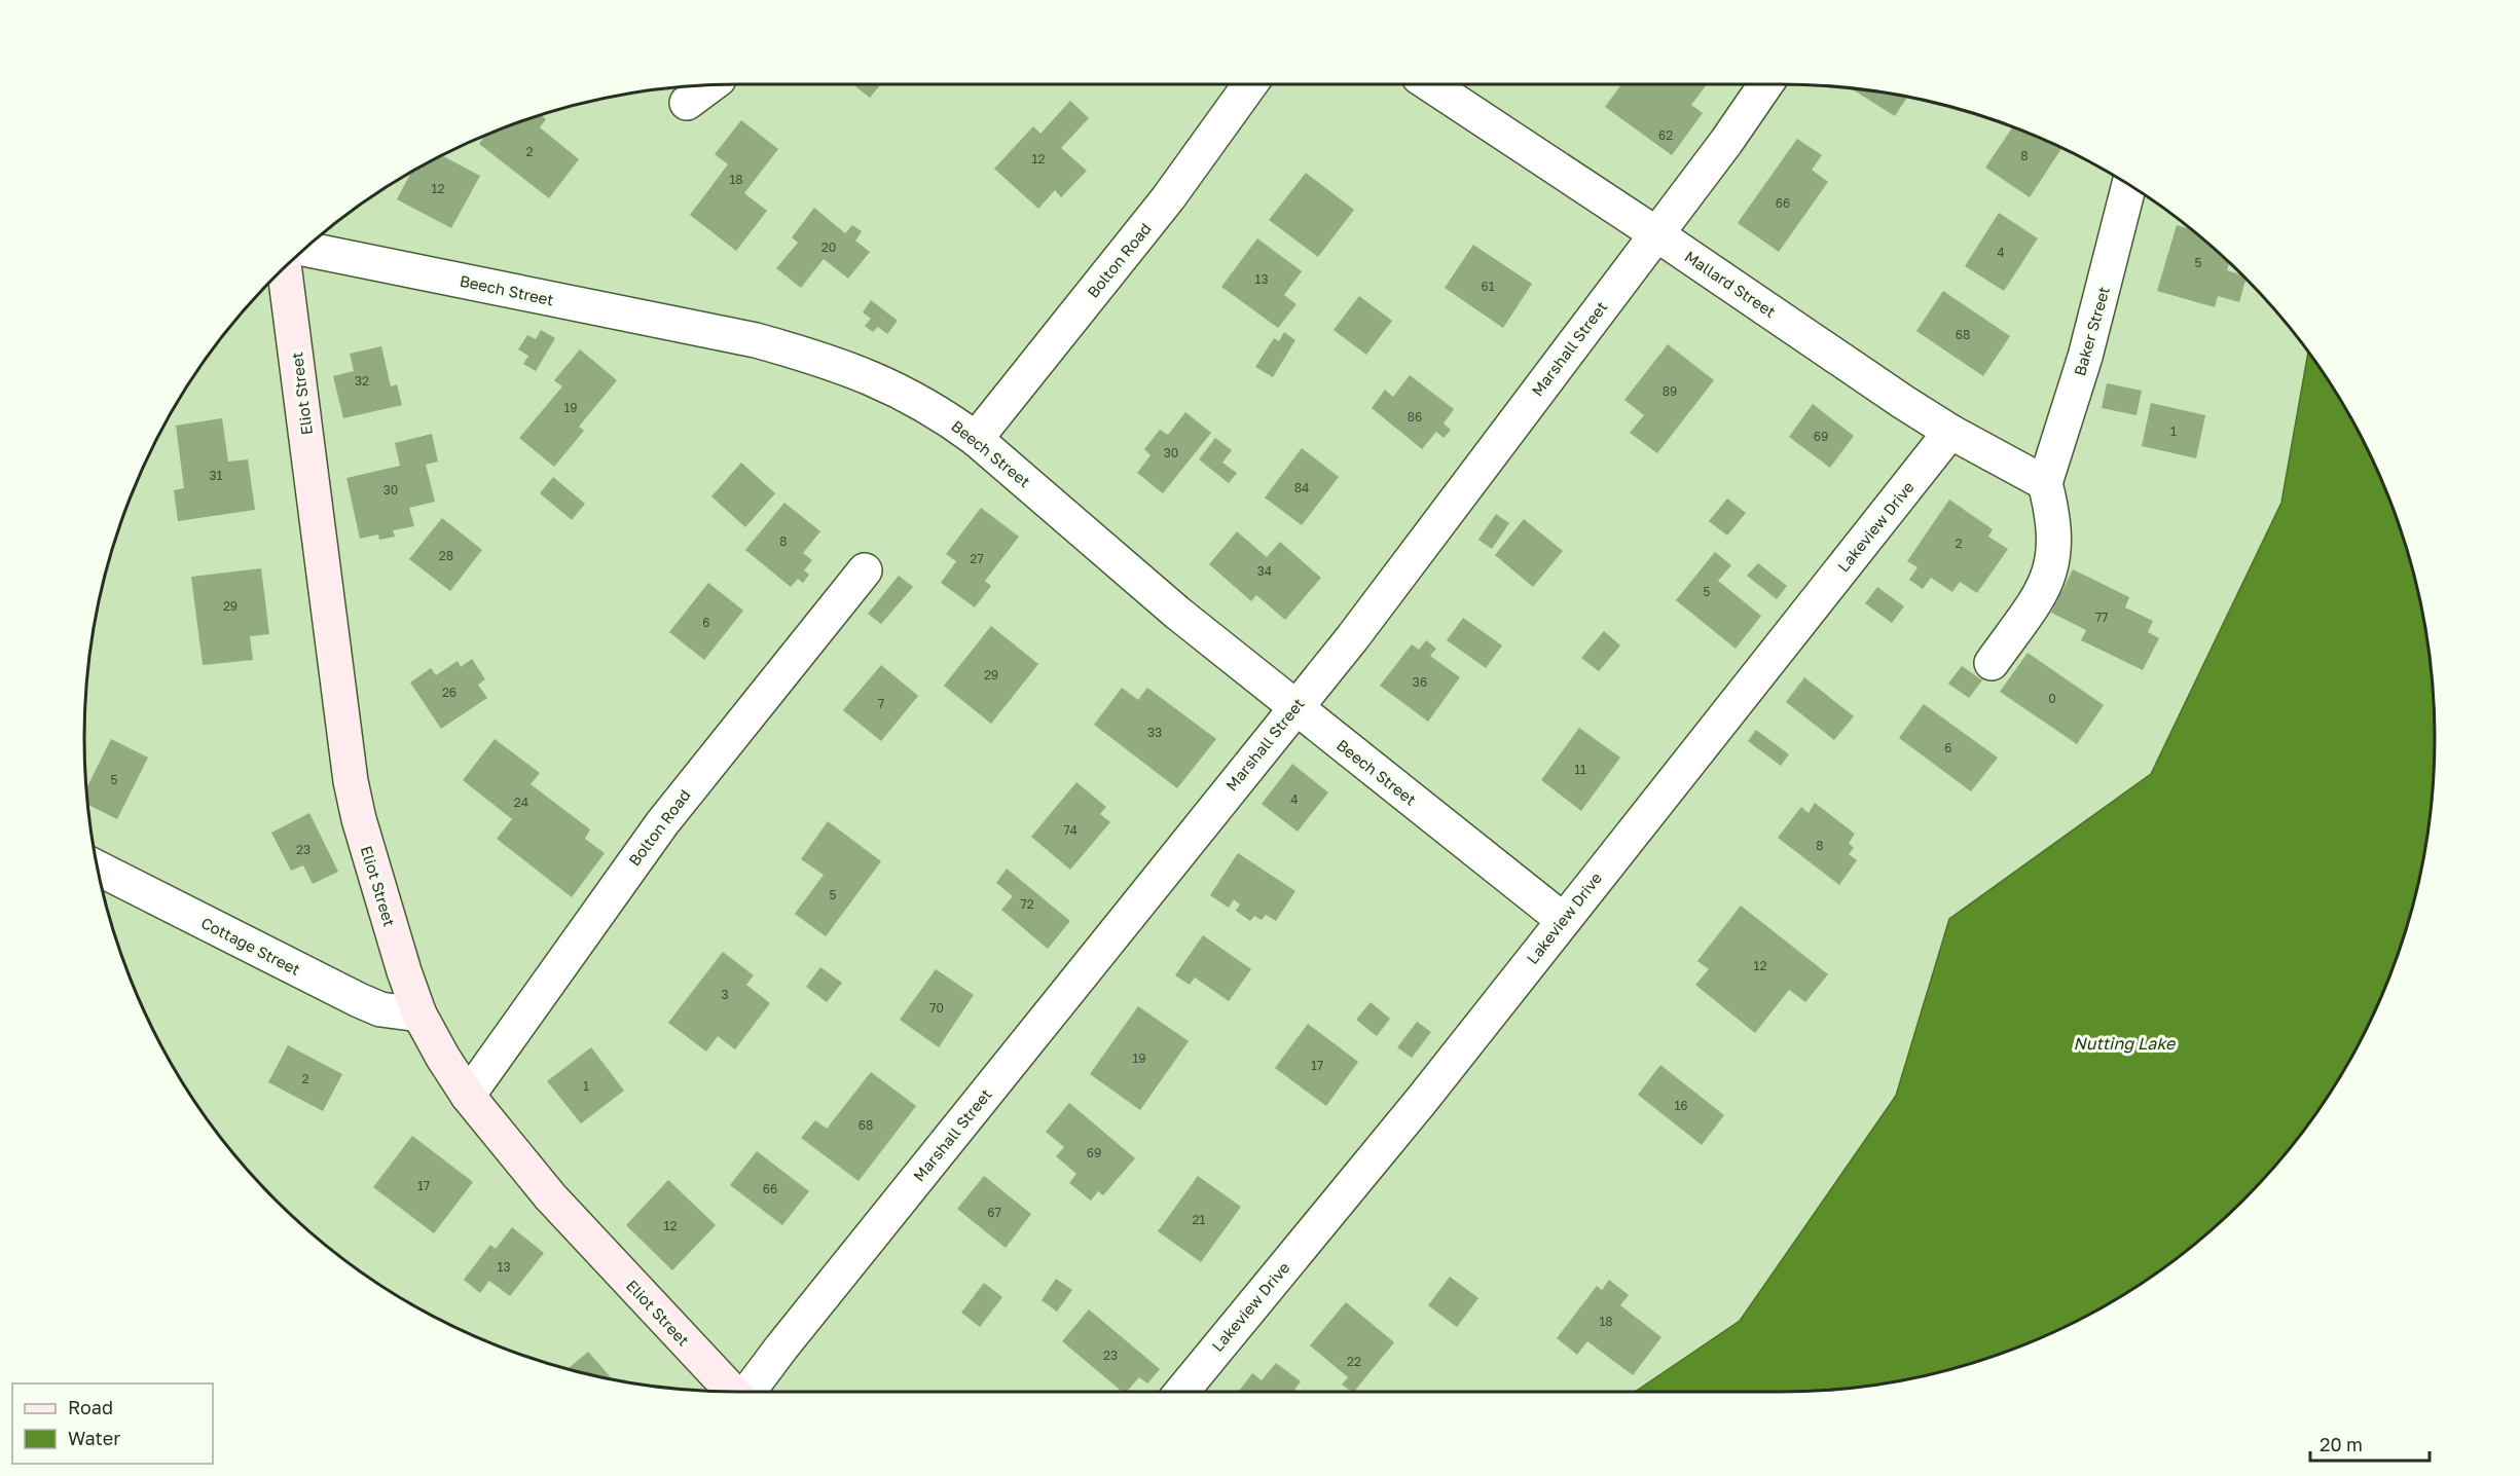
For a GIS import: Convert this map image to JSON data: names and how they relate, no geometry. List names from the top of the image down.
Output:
{
  "streets": {
    "street": [
      "Bolton Road",
      "Mallard Street",
      "Beech Street",
      "Baker Street",
      "Marshall Street",
      "Eliot Street",
      "Lakeview Drive",
      "Cottage Street"
    ]
  },
  "crossings": [
    ["Bolton Road", "Beech Street"],
    ["Bolton Road", "Eliot Street"],
    ["Mallard Street", "Baker Street"],
    ["Mallard Street", "Marshall Street"],
    ["Mallard Street", "Lakeview Drive"],
    ["Beech Street", "Marshall Street"],
    ["Beech Street", "Lakeview Drive"],
    ["Eliot Street", "Cottage Street"]
  ],
  "water": ["Nutting Lake"],
  "house_numbers": [
    "62",
    "2",
    "8",
    "12",
    "18",
    "12",
    "66",
    "20",
    "4",
    "5",
    "13",
    "61",
    "68",
    "32",
    "89",
    "19",
    "86",
    "1",
    "69",
    "30",
    "31",
    "84",
    "30",
    "8",
    "2",
    "28",
    "27",
    "34",
    "5",
    "29",
    "77",
    "6",
    "29",
    "36",
    "26",
    "0",
    "7",
    "33",
    "6",
    "11",
    "5",
    "4",
    "24",
    "74",
    "8",
    "23",
    "5",
    "72",
    "12",
    "3",
    "70",
    "19",
    "17",
    "2",
    "1",
    "16",
    "68",
    "69",
    "17",
    "66",
    "67",
    "21",
    "12",
    "13",
    "18",
    "23",
    "22"
  ],
  "legend": ["Road", "Water"],
  "scale_bar": "20 m"
}
